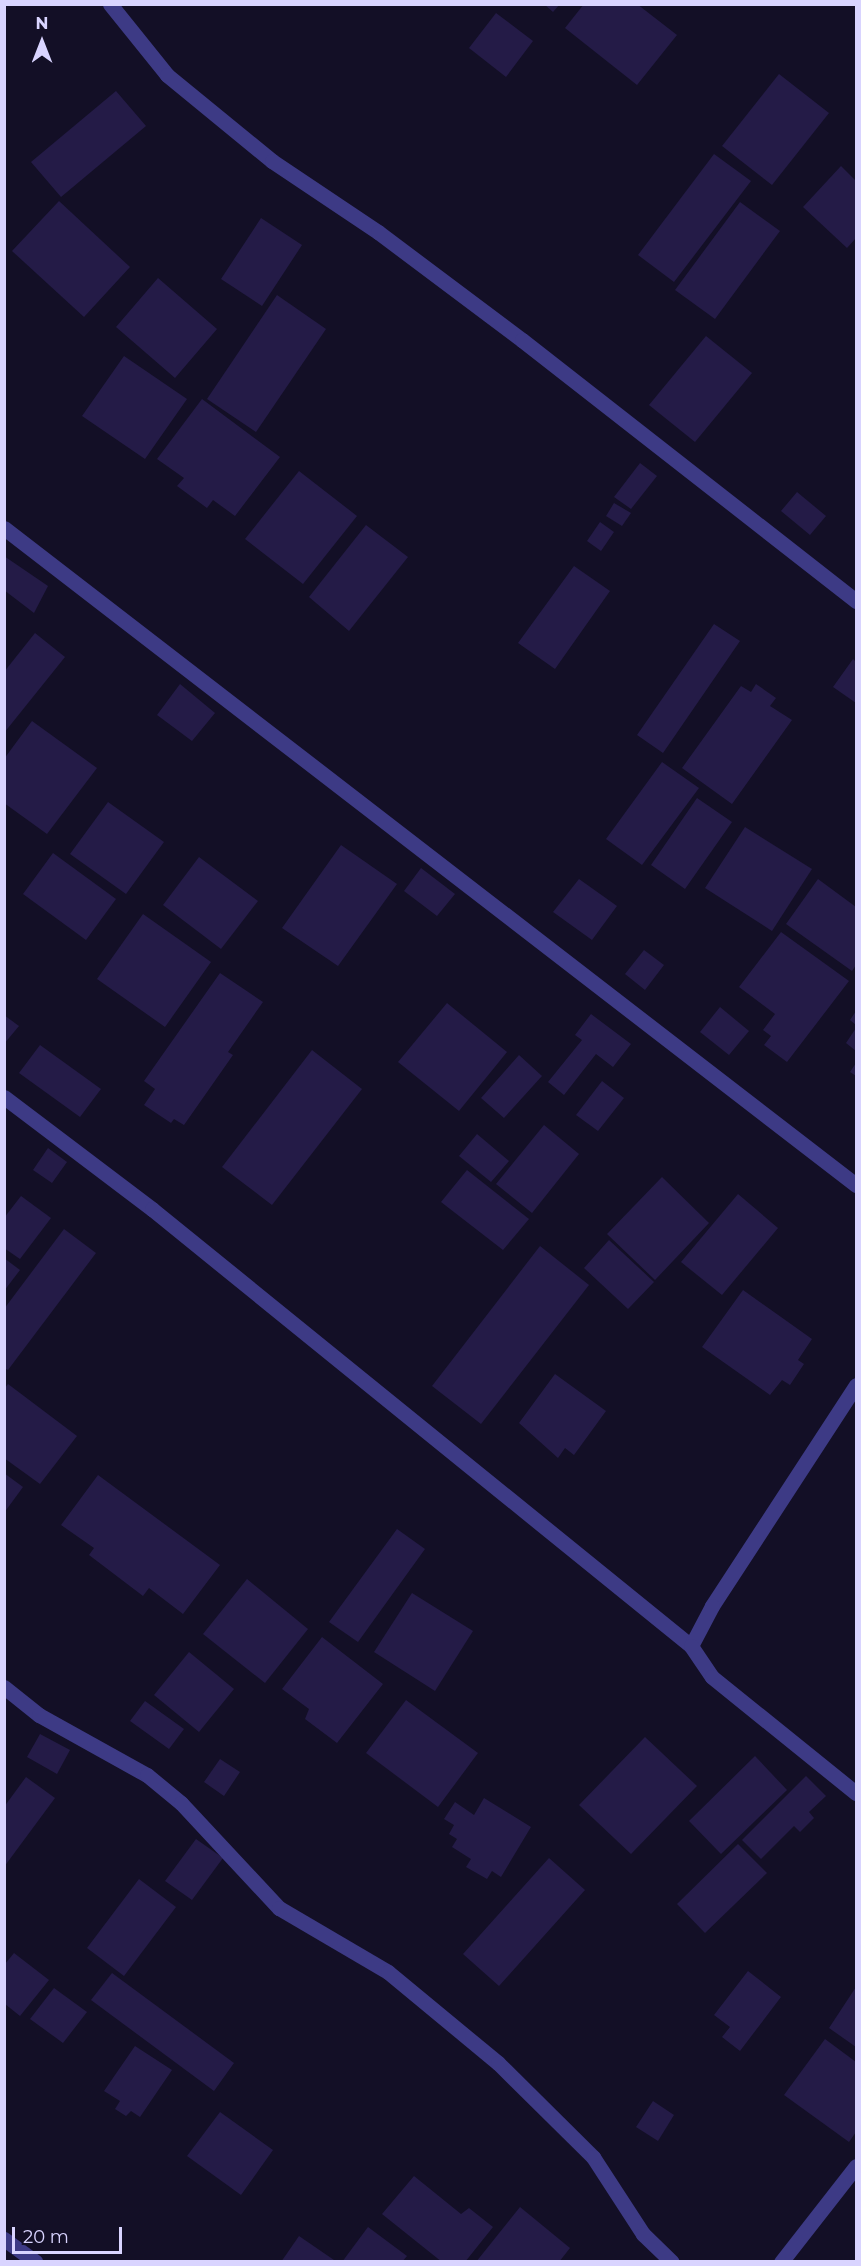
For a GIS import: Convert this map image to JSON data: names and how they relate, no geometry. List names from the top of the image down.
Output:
{
  "scale_bar": "20 m",
  "north": "top"
}
